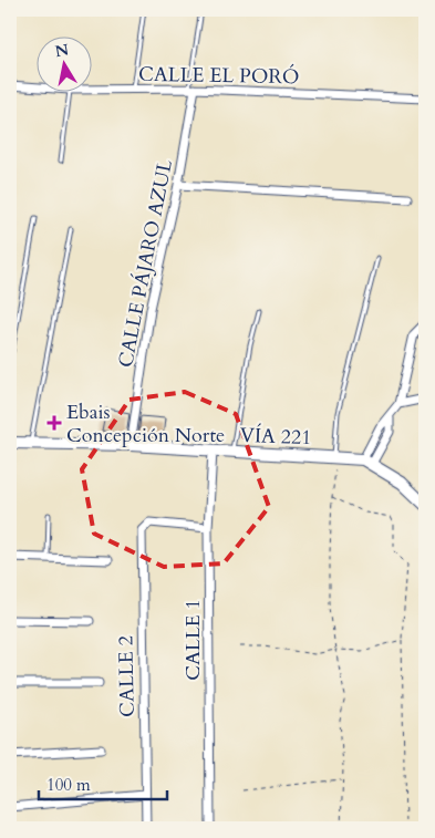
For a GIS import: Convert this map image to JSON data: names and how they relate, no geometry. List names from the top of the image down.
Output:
{
  "streets": {
    "main road": ["VÍA 221"],
    "street": [
      "CALLE EL PORÓ",
      "CALLE PÁJARO AZUL",
      "CALLE 1",
      "CALLE 2"
    ]
  },
  "crossings": [
    ["CALLE EL PORÓ", "CALLE PÁJARO AZUL"],
    ["CALLE PÁJARO AZUL", "VÍA 221"],
    ["VÍA 221", "CALLE 1"],
    ["CALLE 1", "CALLE 2"]
  ],
  "places": {
    "health": ["Ebais Concepción Norte"]
  },
  "scale_bar": "100 m",
  "north": "top"
}
